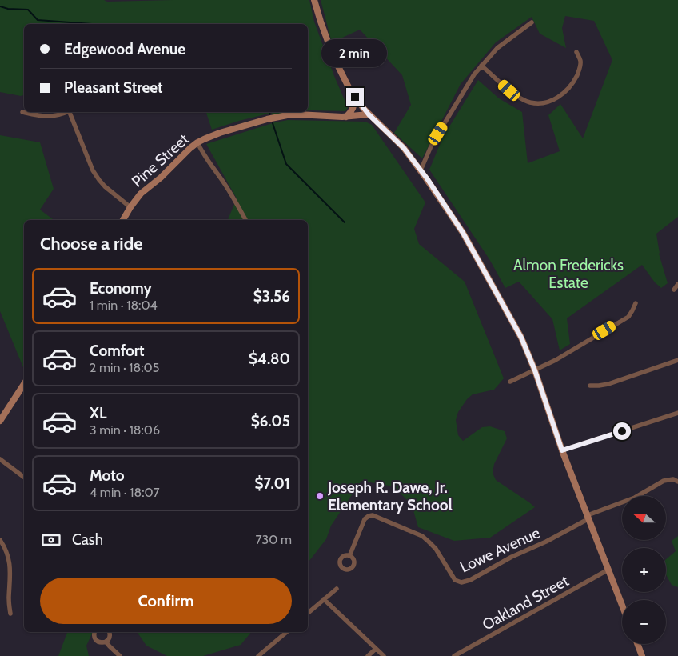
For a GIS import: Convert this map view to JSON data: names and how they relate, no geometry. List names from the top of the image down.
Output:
{
  "streets": {
    "main road": ["Pine Street"],
    "street": ["Lowe Avenue", "Oakland Street"]
  },
  "parks": ["Almon Fredericks Estate"],
  "places": ["Joseph R. Dawe, Jr. Elementary School"],
  "north": "left",
  "page": {
    "banner": ["Edgewood Avenue", "Pleasant Street"],
    "bubble": "2 min",
    "heading": "Choose a ride",
    "list": [
      {
        "name": "Economy",
        "note": "1 min · 18:04",
        "value": "$3.56"
      },
      {
        "name": "Comfort",
        "note": "2 min · 18:05",
        "value": "$4.80"
      },
      {
        "name": "XL",
        "note": "3 min · 18:06",
        "value": "$6.05"
      },
      {
        "name": "Moto",
        "note": "4 min · 18:07",
        "value": "$7.01"
      }
    ],
    "map_buttons": ["+", "−"],
    "pay": ["Cash", "730 m"],
    "buttons": "Confirm"
  }
}
